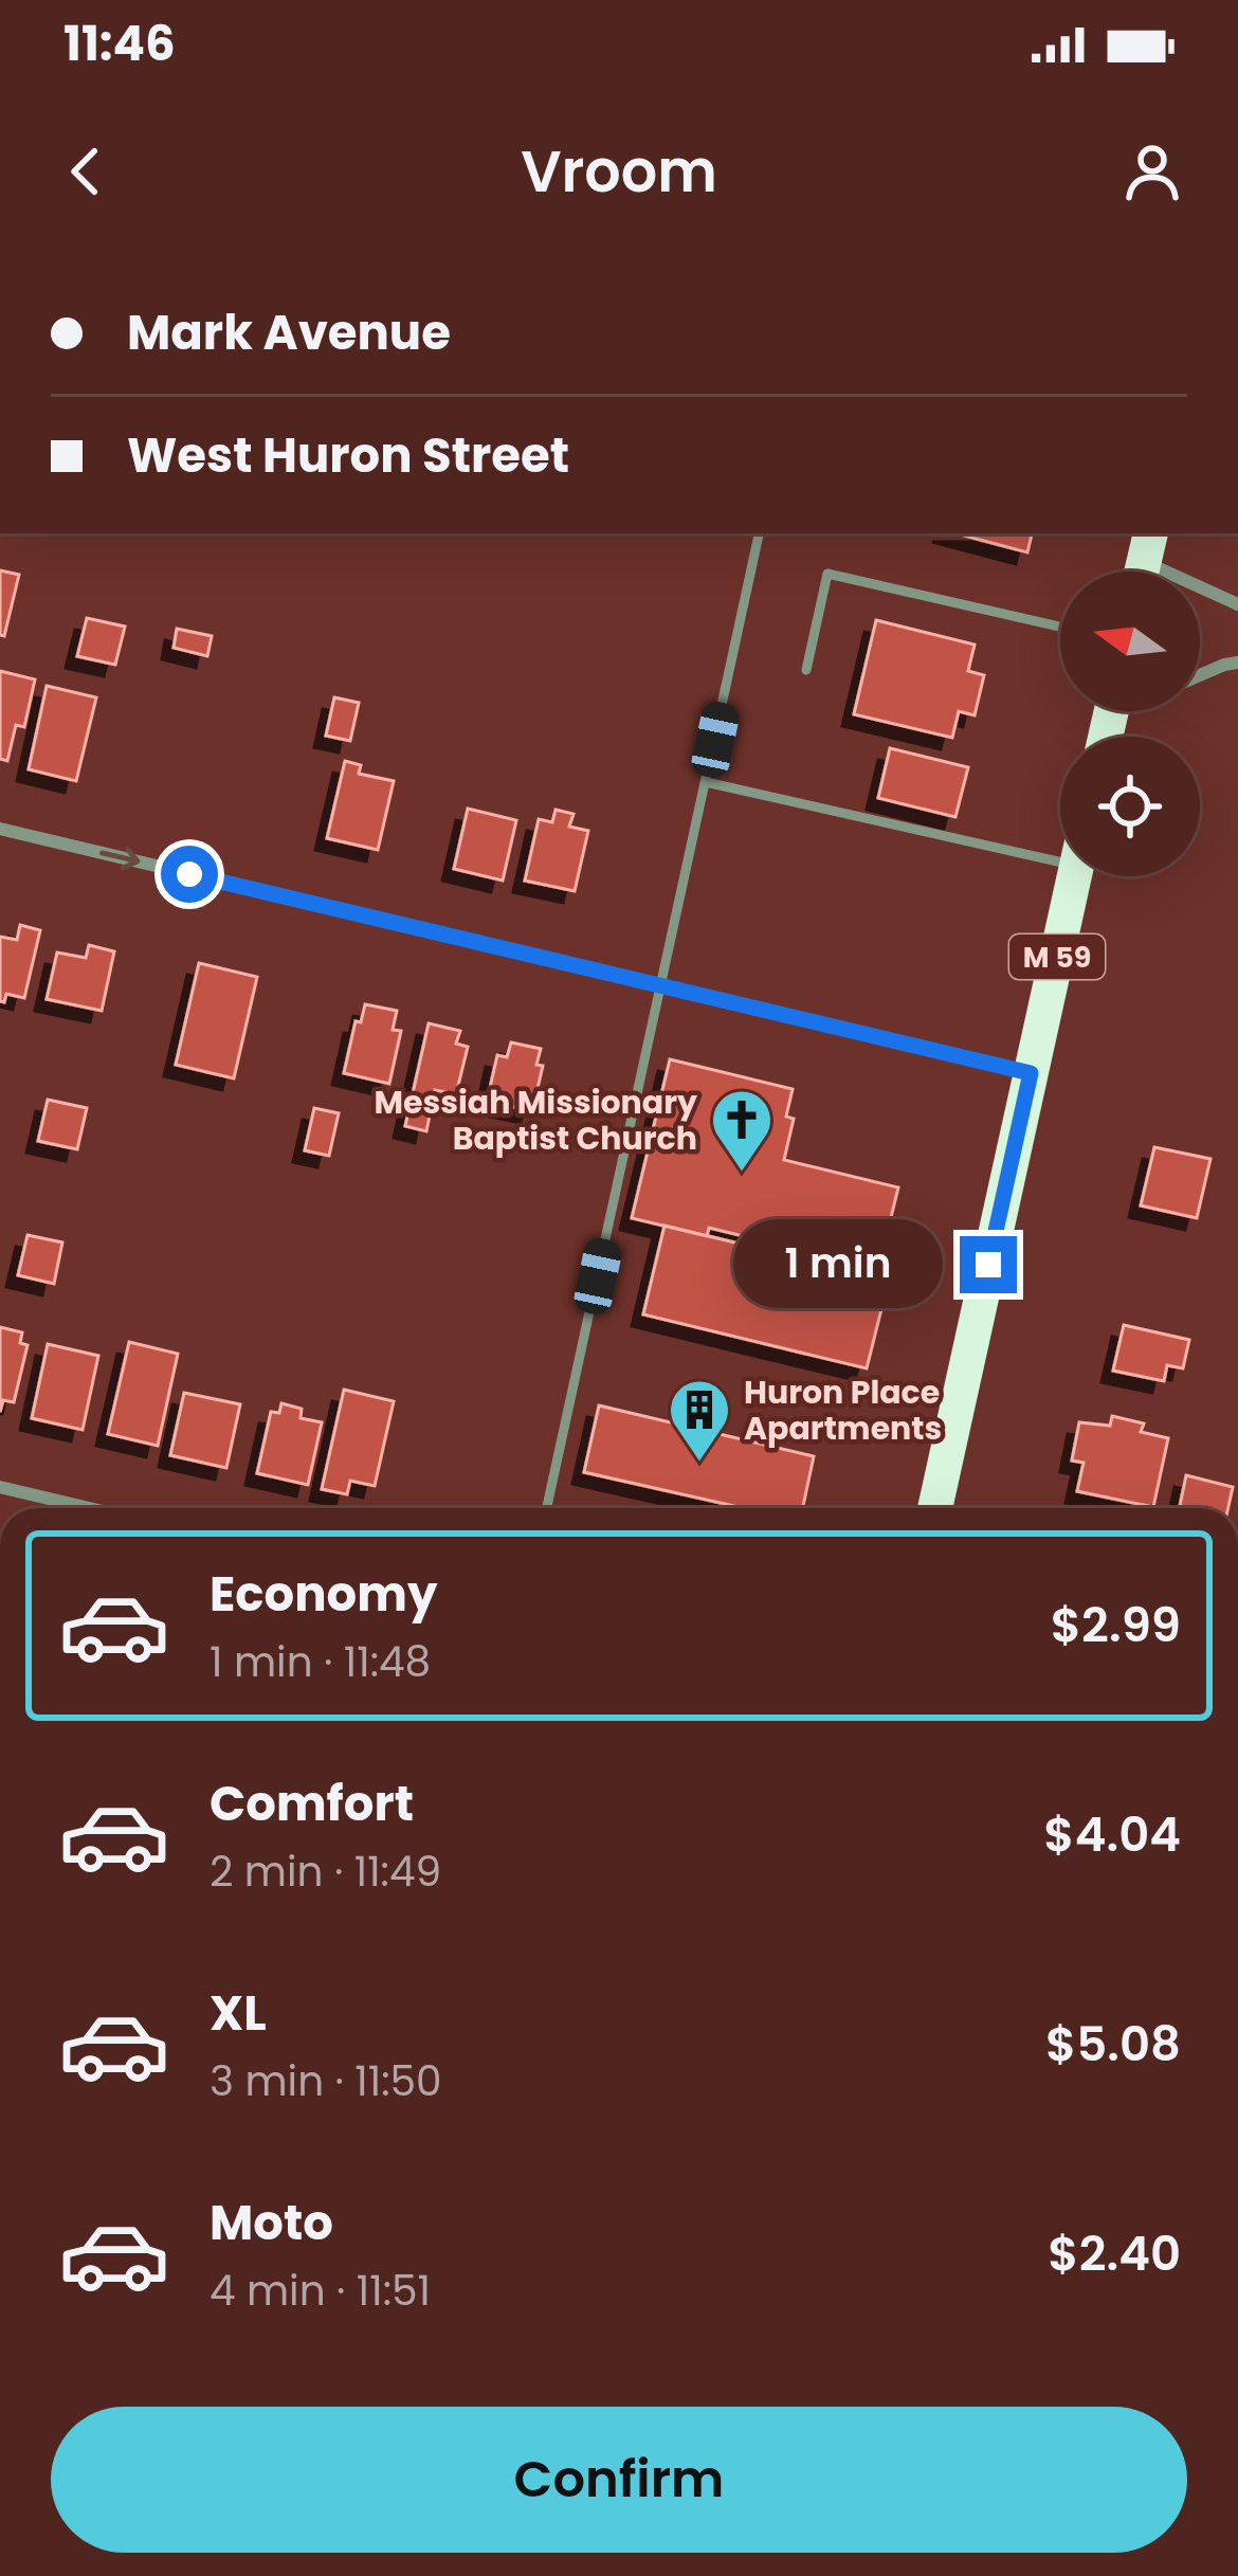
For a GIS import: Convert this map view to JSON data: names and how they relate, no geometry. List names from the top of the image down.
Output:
{
  "streets": {
    "highway": ["M 59"]
  },
  "places": {
    "church": ["Messiah Missionary Baptist Church"],
    "building": ["Huron Place Apartments"]
  },
  "north": "left",
  "page": {
    "status": "11:46",
    "header": "Vroom",
    "banner": ["Mark Avenue", "West Huron Street"],
    "bubble": "1 min",
    "list": [
      {
        "name": "Economy",
        "note": "1 min · 11:48",
        "value": "$2.99"
      },
      {
        "name": "Comfort",
        "note": "2 min · 11:49",
        "value": "$4.04"
      },
      {
        "name": "XL",
        "note": "3 min · 11:50",
        "value": "$5.08"
      },
      {
        "name": "Moto",
        "note": "4 min · 11:51",
        "value": "$2.40"
      }
    ],
    "buttons": "Confirm"
  }
}
